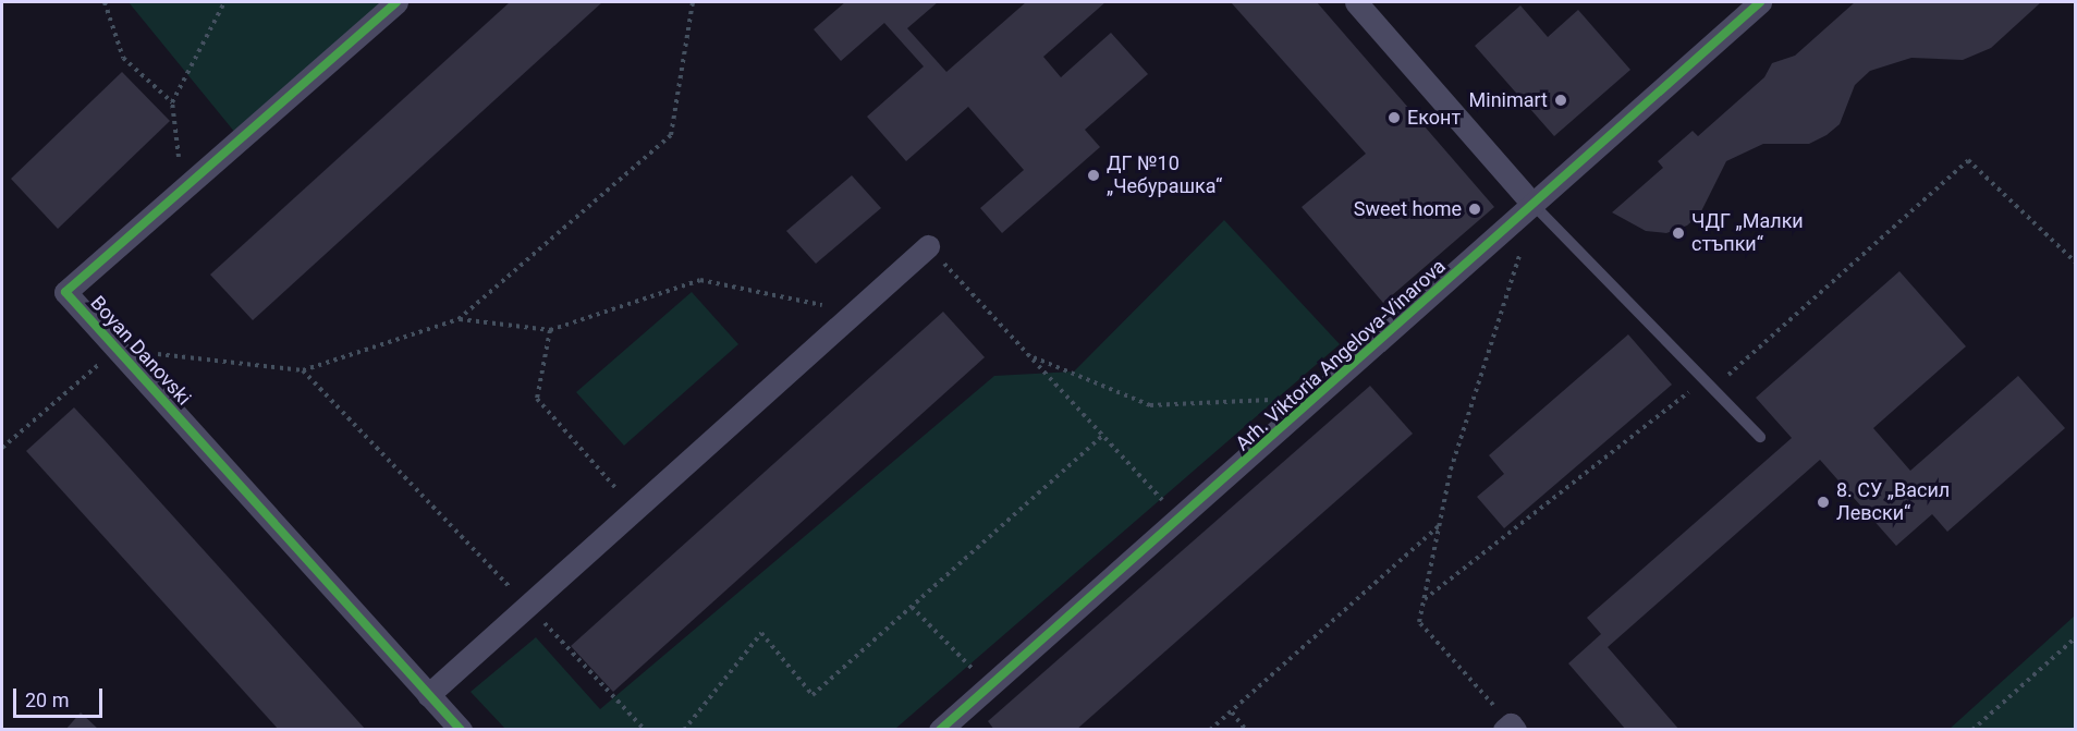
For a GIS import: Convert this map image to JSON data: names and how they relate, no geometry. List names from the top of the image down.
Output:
{
  "streets": {
    "street": ["Boyan Danovski", "Arh. Viktoria Angelova-Vinarova"]
  },
  "places": [
    "Minimart",
    "Еконт",
    "ДГ №10 „Чебурашка“",
    "Sweet home",
    "ЧДГ „Малки стъпки“",
    "8. СУ „Васил Левски“"
  ],
  "scale_bar": "20 m"
}
